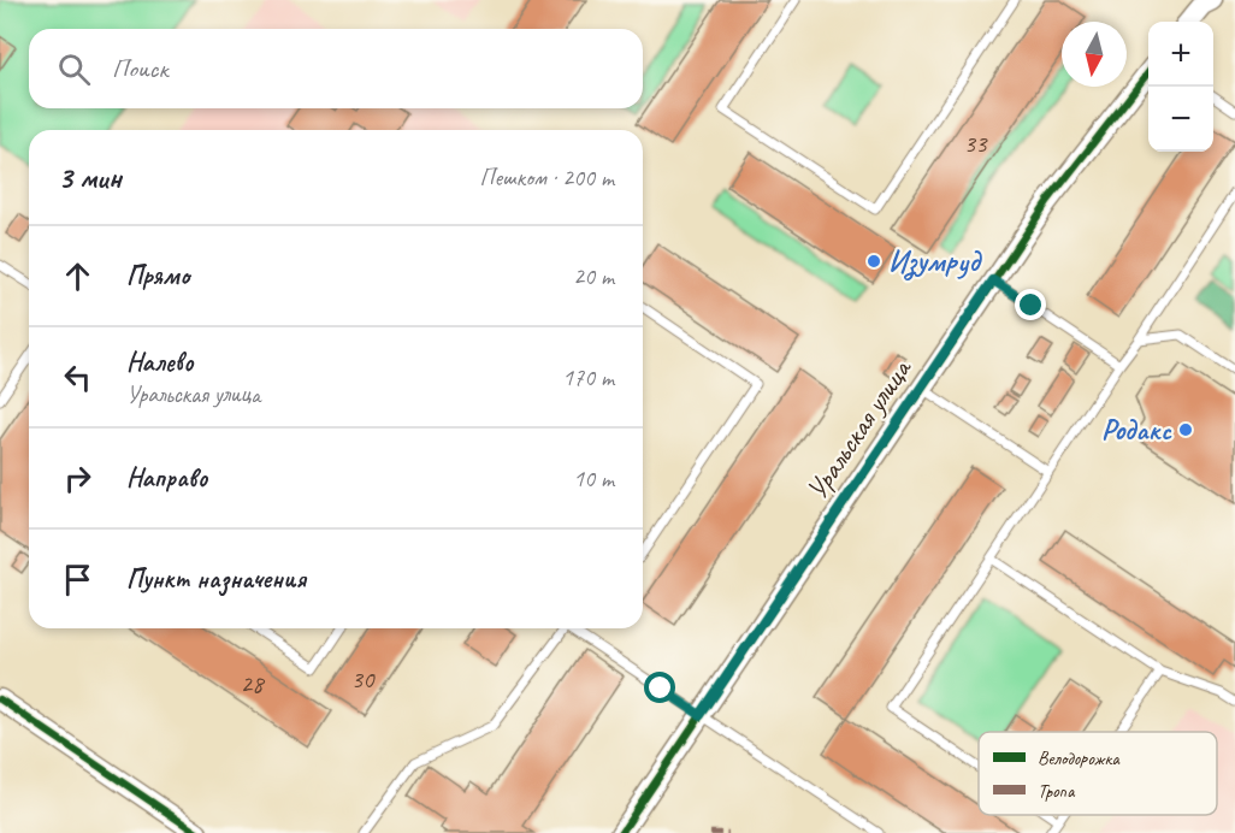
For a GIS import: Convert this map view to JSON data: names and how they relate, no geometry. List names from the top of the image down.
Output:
{
  "streets": {
    "street": ["Уральская улица"]
  },
  "places": ["Изумруд", "Родакс"],
  "house_numbers": ["33", "30", "28"],
  "legend": ["Велодорожка", "Тропа"],
  "north": "bottom",
  "page": {
    "map_buttons": ["+", "−"],
    "search": "Поиск",
    "heading": ["3 мин", "Пешком · 200 m"],
    "list": [
      ["Прямо", "20 m"],
      ["Налево", "Уральская улица", "170 m"],
      ["Направо", "10 m"],
      "Пункт назначения"
    ]
  }
}
